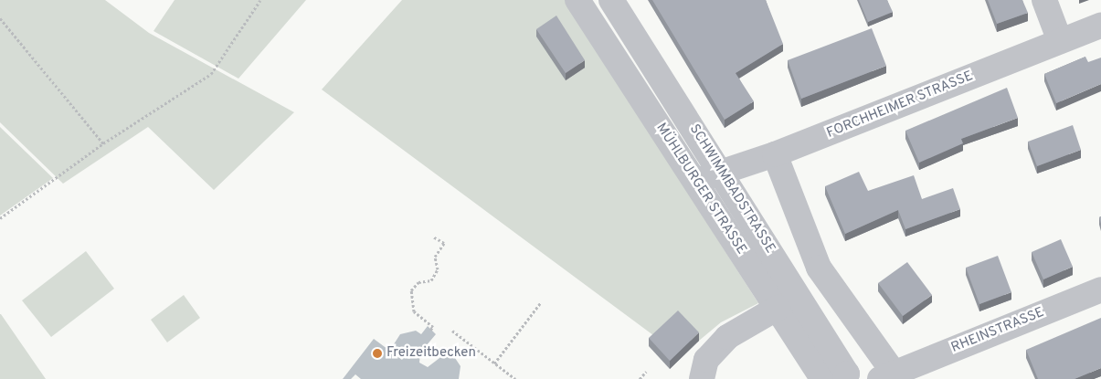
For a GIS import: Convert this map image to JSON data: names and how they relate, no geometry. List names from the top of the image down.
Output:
{
  "streets": {
    "street": [
      "FORCHHEIMER STRASSE",
      "MÜHLBURGER STRASSE",
      "SCHWIMMBADSTRASSE",
      "RHEINSTRASSE"
    ]
  },
  "crossings": [
    ["FORCHHEIMER STRASSE", "MÜHLBURGER STRASSE"],
    ["FORCHHEIMER STRASSE", "SCHWIMMBADSTRASSE"]
  ],
  "places": ["Freizeitbecken"]
}
